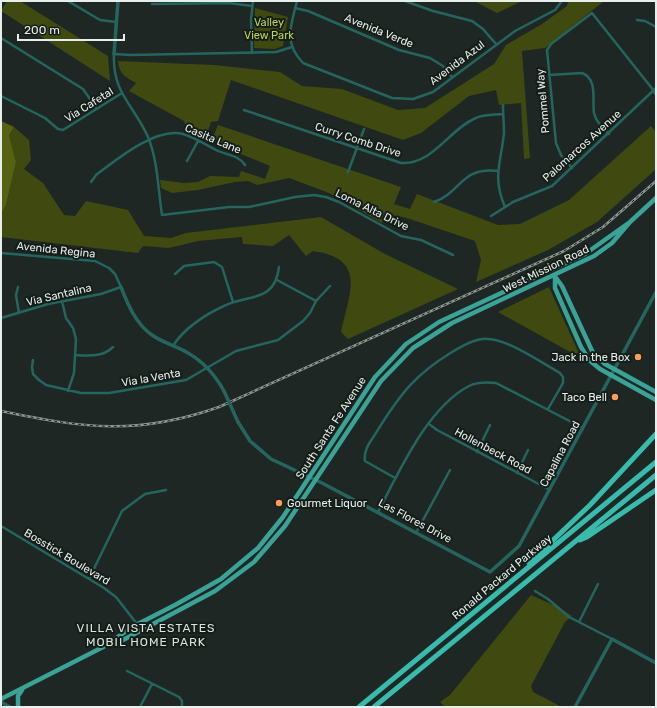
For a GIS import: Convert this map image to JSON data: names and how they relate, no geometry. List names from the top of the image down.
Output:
{
  "streets": {
    "highway": ["Ronald Packard Parkway"],
    "main road": ["West Mission Road", "South Santa Fe Avenue"],
    "street": [
      "Avenida Verde",
      "Avenida Azul",
      "Pommel Way",
      "Via Cafetal",
      "Casita Lane",
      "Curry Comb Drive",
      "Palomarcos Avenue",
      "Loma Alta Drive",
      "Avenida Regina",
      "Via Santalina",
      "Via la Venta",
      "Hollenbeck Road",
      "Capalina Road",
      "Las Flores Drive",
      "Bosstick Boulevard"
    ]
  },
  "crossings": [
    ["Avenida Verde", "Avenida Azul"],
    ["Pommel Way", "Palomarcos Avenue"],
    ["Casita Lane", "Loma Alta Drive"],
    ["Avenida Regina", "Via Santalina"],
    ["Avenida Regina", "Las Flores Drive"],
    ["West Mission Road", "South Santa Fe Avenue"],
    ["Via Santalina", "Las Flores Drive"],
    ["Via la Venta", "Las Flores Drive"],
    ["South Santa Fe Avenue", "Las Flores Drive"],
    ["South Santa Fe Avenue", "Bosstick Boulevard"],
    ["Hollenbeck Road", "Capalina Road"],
    ["Capalina Road", "Las Flores Drive"]
  ],
  "districts": ["VILLA VISTA ESTATES MOBIL HOME PARK"],
  "parks": ["Valley View Park"],
  "places": ["Jack in the Box", "Taco Bell", "Gourmet Liquor"],
  "scale_bar": "200 m"
}
